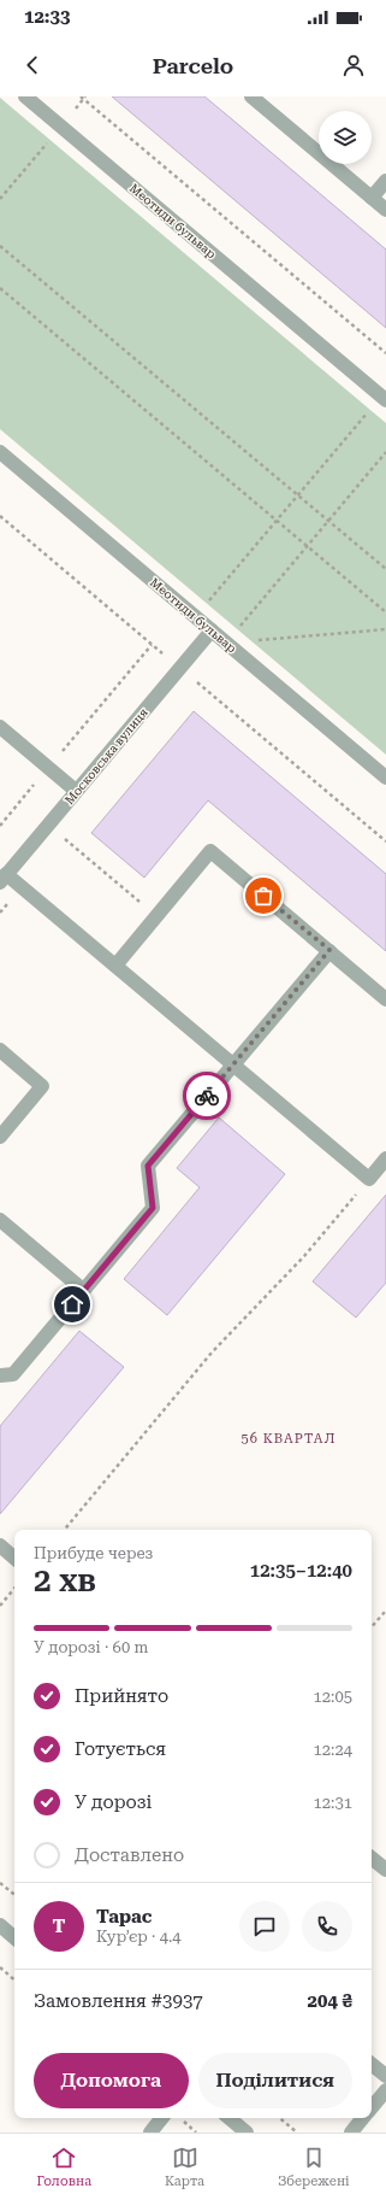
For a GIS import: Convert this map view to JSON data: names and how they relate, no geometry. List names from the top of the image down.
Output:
{
  "streets": {
    "street": ["Меотиди бульвар", "Московська вулиця"]
  },
  "crossings": [
    ["Меотиди бульвар", "Московська вулиця"]
  ],
  "districts": ["56 КВАРТАЛ"],
  "page": {
    "status": "12:33",
    "header": "Parcelo",
    "heading": ["2 хв", "Прибуде через", "12:35–12:40"],
    "panel": [
      "Тарас",
      "Кур’єр · 4.4",
      "Замовлення #3937",
      "204 ₴"
    ],
    "bar": "У дорозі · 60 m",
    "list": [
      ["Прийнято", "12:05"],
      ["Готується", "12:24"],
      ["У дорозі", "12:31"],
      "Доставлено"
    ],
    "round": "Т",
    "buttons": ["Допомога", "Поділитися"],
    "tabs": ["Головна", "Карта", "Збережені"]
  }
}
